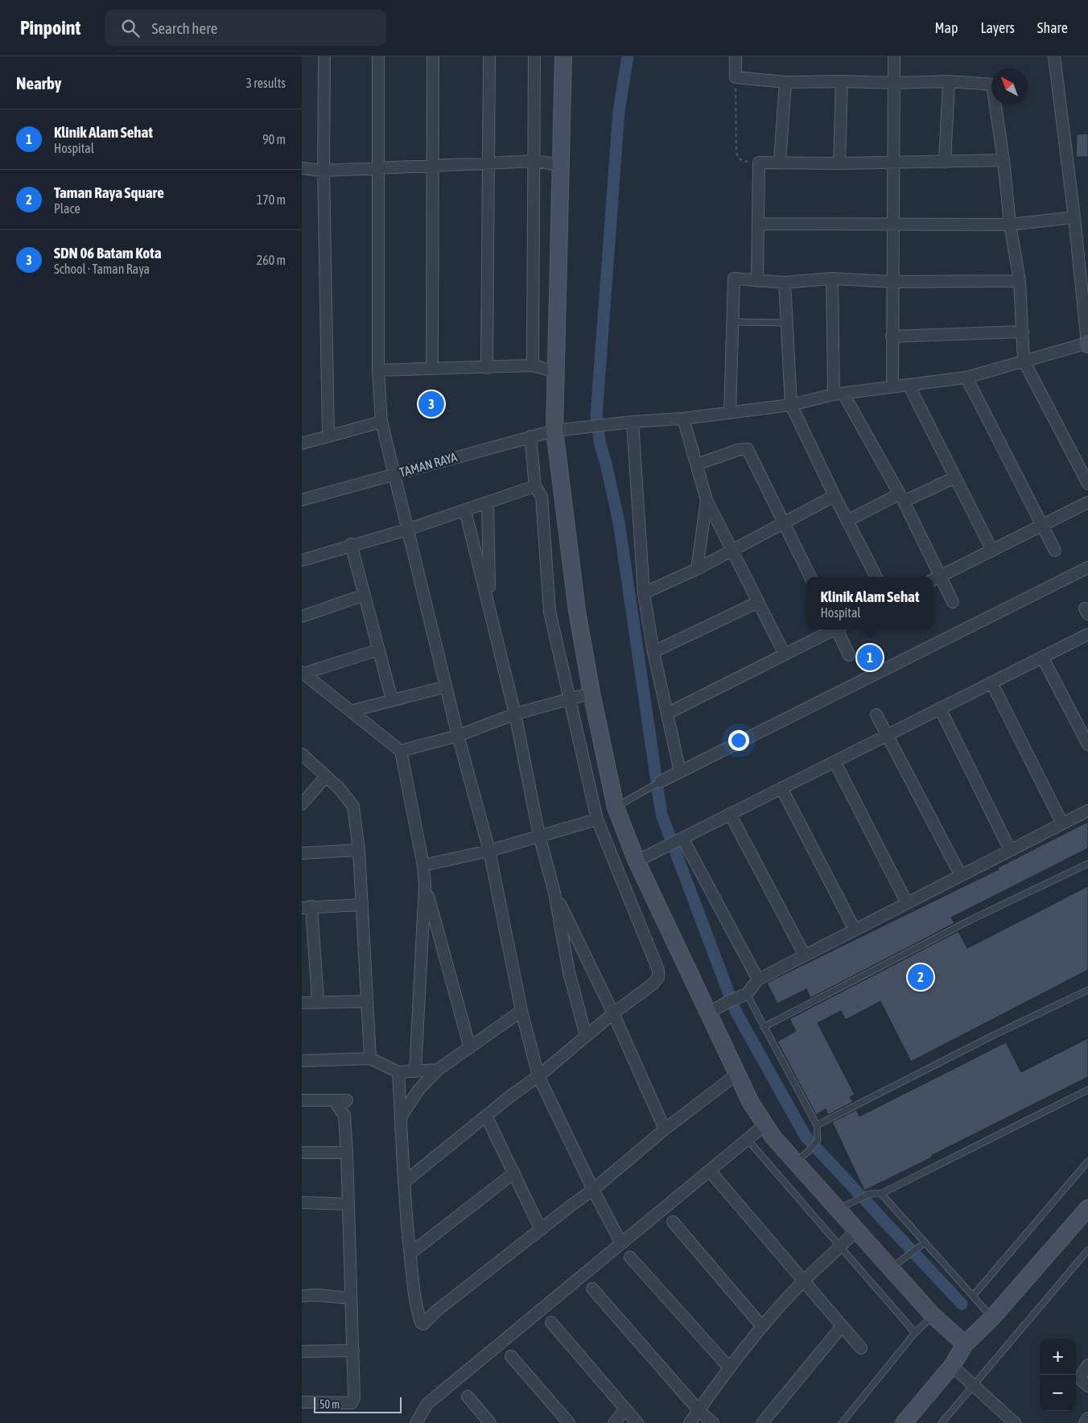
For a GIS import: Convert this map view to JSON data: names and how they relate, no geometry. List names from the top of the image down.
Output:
{
  "streets": {
    "street": ["TAMAN RAYA"]
  },
  "scale_bar": "50 m",
  "north": "top left",
  "page": {
    "header": "Pinpoint",
    "search": "Search here",
    "nav": ["Map", "Layers", "Share"],
    "heading": ["Nearby", "3 results"],
    "list": [
      {
        "mark": "1",
        "name": "Klinik Alam Sehat",
        "note": "Hospital",
        "value": "90 m"
      },
      {
        "mark": "2",
        "name": "Taman Raya Square",
        "note": "Place",
        "value": "170 m"
      },
      {
        "mark": "3",
        "name": "SDN 06 Batam Kota",
        "note": "School · Taman Raya",
        "value": "260 m"
      }
    ],
    "pins": ["3", "1", "2"],
    "popup": ["Klinik Alam Sehat", "Hospital"],
    "map_buttons": ["+", "−"],
    "scale": "50 m"
  }
}
